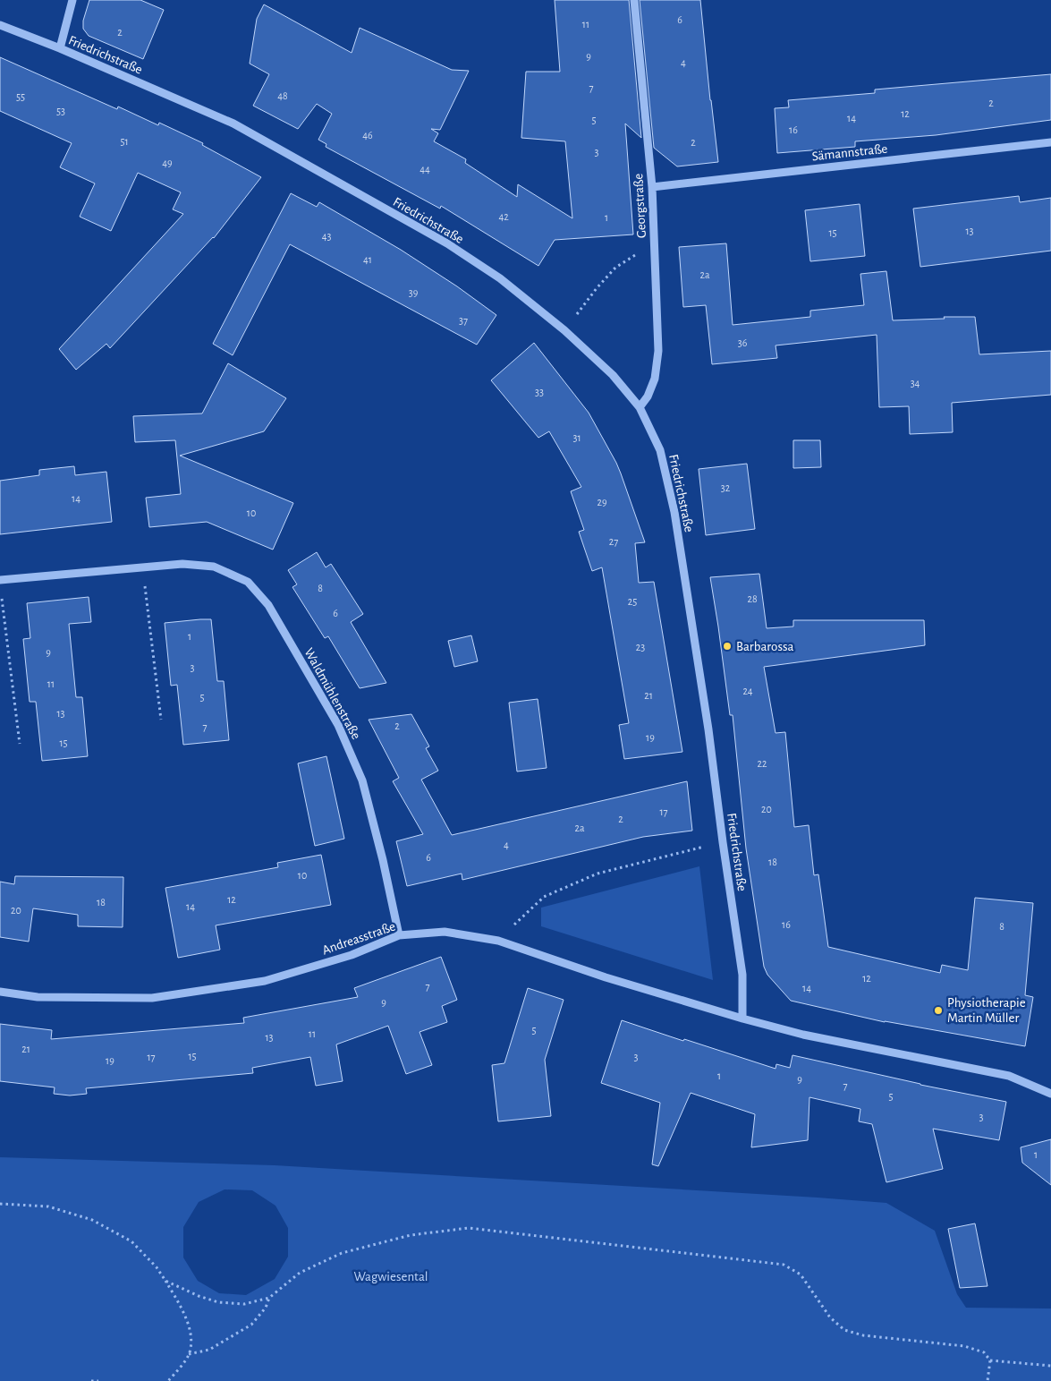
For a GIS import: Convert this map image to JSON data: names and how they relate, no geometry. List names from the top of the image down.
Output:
{
  "streets": {
    "street": [
      "Friedrichstraße",
      "Sämannstraße",
      "Georgstraße",
      "Waldmühlenstraße",
      "Andreasstraße"
    ]
  },
  "crossings": [
    ["Friedrichstraße", "Georgstraße"],
    ["Friedrichstraße", "Andreasstraße"],
    ["Sämannstraße", "Georgstraße"],
    ["Waldmühlenstraße", "Andreasstraße"]
  ],
  "parks": ["Wagwiesental"],
  "places": ["Barbarossa", "Physiotherapie Martin Müller"],
  "house_numbers": [
    "6",
    "11",
    "2",
    "9",
    "4",
    "7",
    "48",
    "55",
    "2",
    "53",
    "12",
    "14",
    "5",
    "16",
    "46",
    "51",
    "2",
    "3",
    "49",
    "44",
    "42",
    "1",
    "13",
    "15",
    "43",
    "41",
    "2a",
    "39",
    "37",
    "36",
    "34",
    "33",
    "31",
    "32",
    "14",
    "29",
    "10",
    "27",
    "8",
    "28",
    "25",
    "6",
    "1",
    "23",
    "9",
    "3",
    "11",
    "24",
    "21",
    "5",
    "13",
    "2",
    "7",
    "19",
    "15",
    "22",
    "20",
    "17",
    "2",
    "2a",
    "4",
    "6",
    "18",
    "10",
    "12",
    "18",
    "14",
    "20",
    "16",
    "8",
    "12",
    "7",
    "14",
    "9",
    "5",
    "11",
    "13",
    "21",
    "15",
    "17",
    "3",
    "19",
    "1",
    "9",
    "7",
    "5",
    "3",
    "1"
  ]
}
